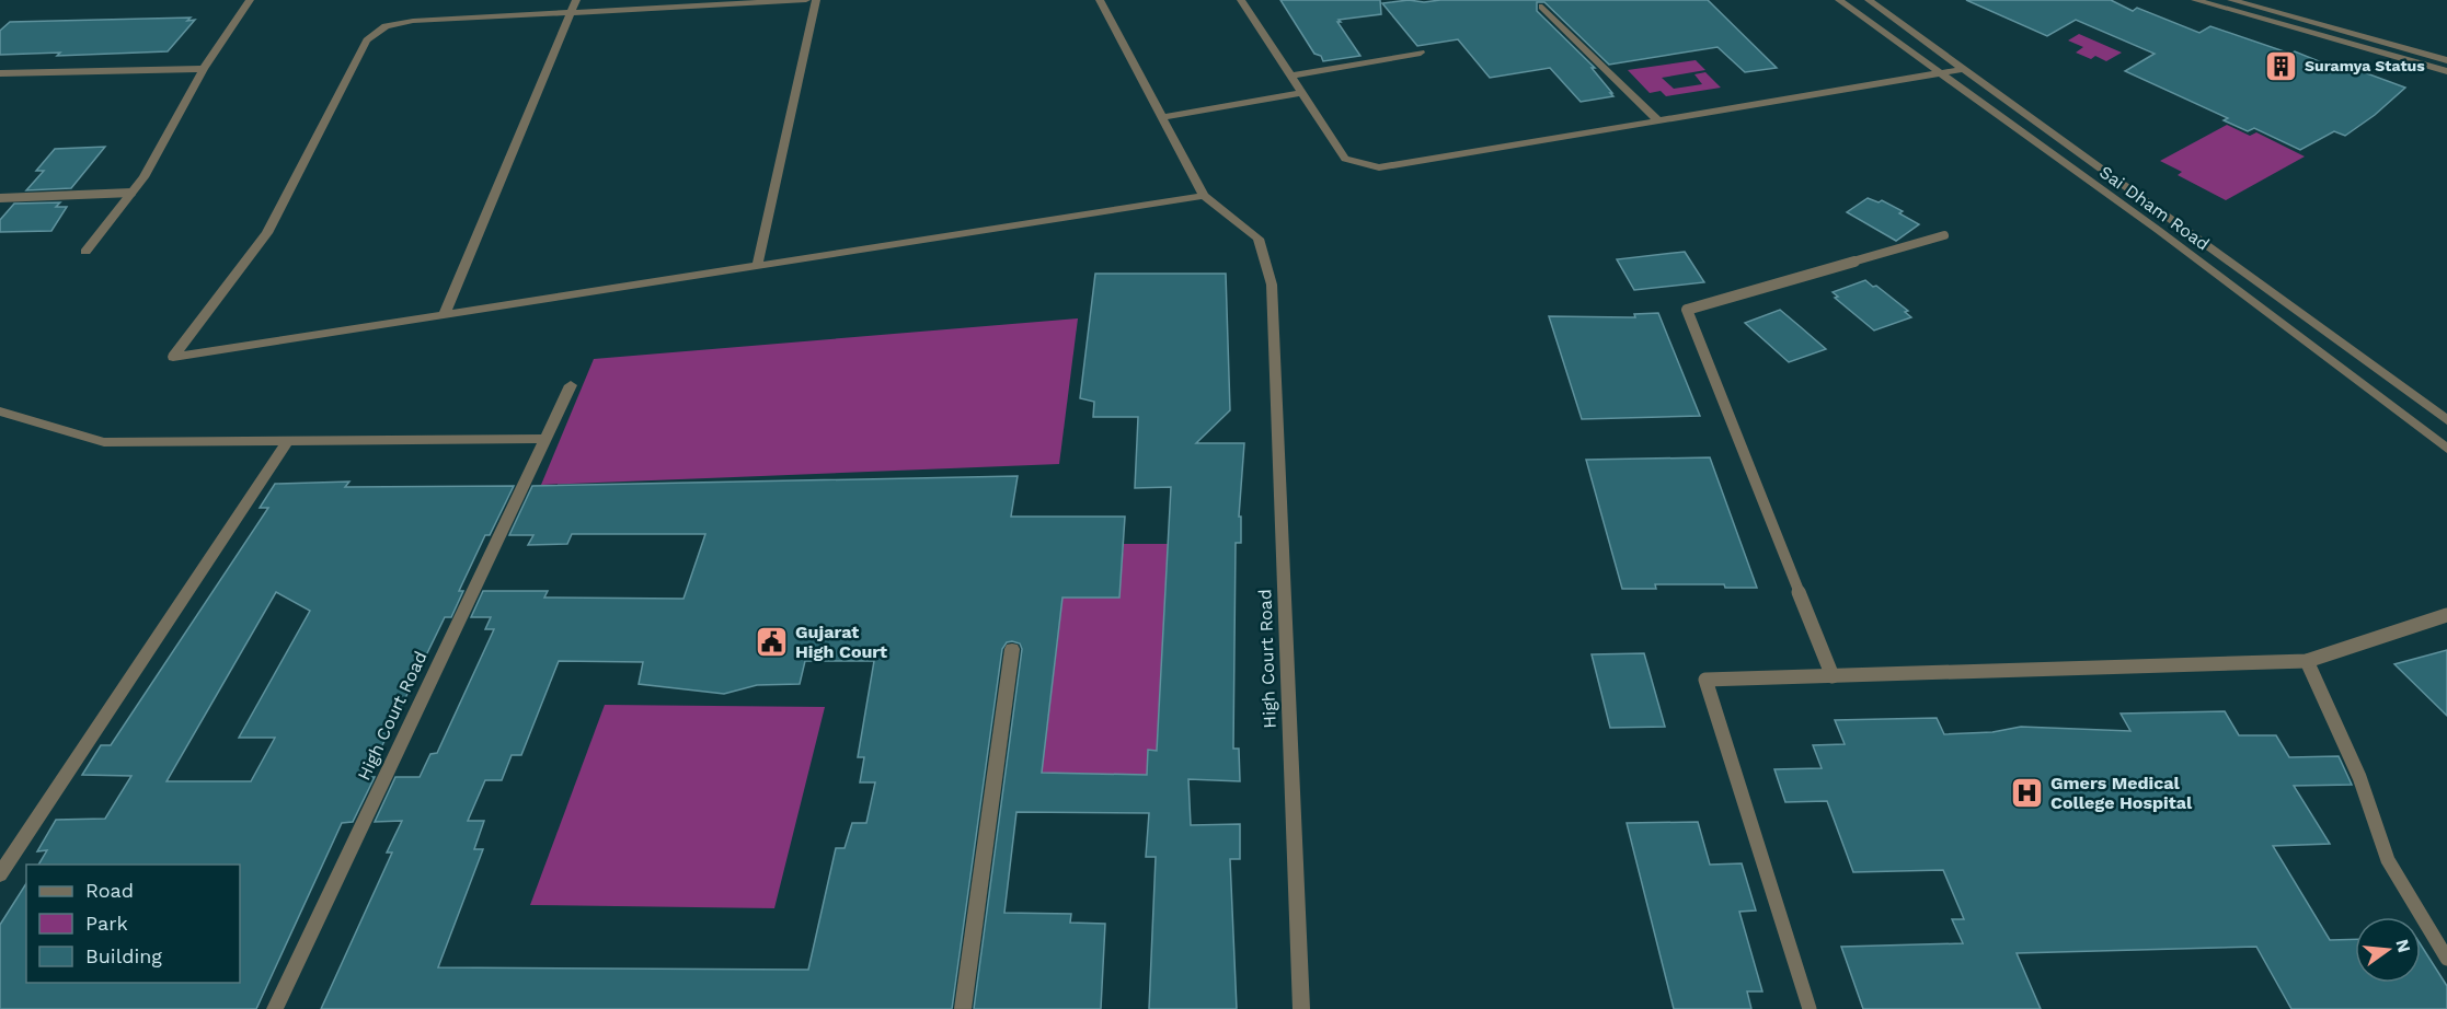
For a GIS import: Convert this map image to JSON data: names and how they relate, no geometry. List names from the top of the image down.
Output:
{
  "streets": {
    "street": ["Sai Dham Road", "High Court Road"]
  },
  "places": {
    "building": ["Suramya Status"],
    "public building": ["Gujarat High Court"],
    "hospital": ["Gmers Medical College Hospital"]
  },
  "legend": ["Road", "Park", "Building"],
  "north": "right"
}
